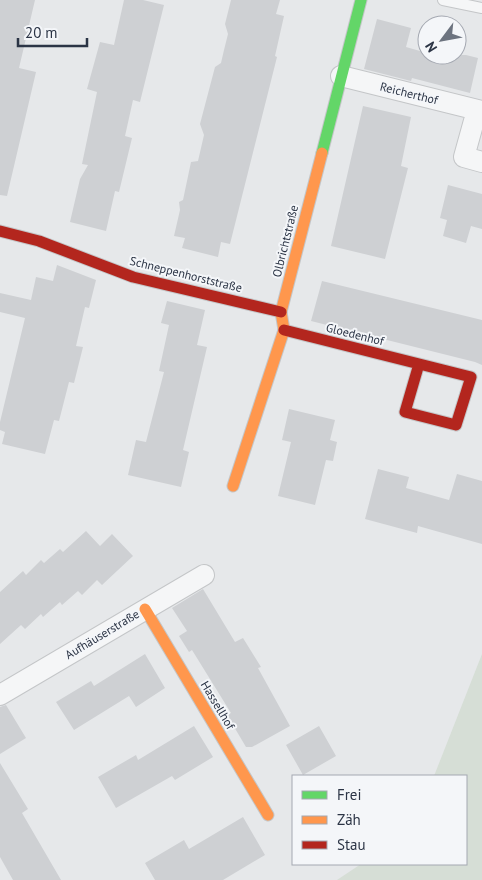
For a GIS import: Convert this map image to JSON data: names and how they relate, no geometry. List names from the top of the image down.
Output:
{
  "streets": {
    "street": [
      "Reicherthof",
      "Olbrichtstraße",
      "Schneppenhorststraße",
      "Gloedenhof",
      "Aufhäuserstraße",
      "Hassellhof"
    ]
  },
  "crossings": [
    ["Reicherthof", "Olbrichtstraße"],
    ["Olbrichtstraße", "Schneppenhorststraße"],
    ["Olbrichtstraße", "Gloedenhof"],
    ["Aufhäuserstraße", "Hassellhof"]
  ],
  "legend": ["Frei", "Zäh", "Stau"],
  "scale_bar": "20 m",
  "north": "bottom left"
}
